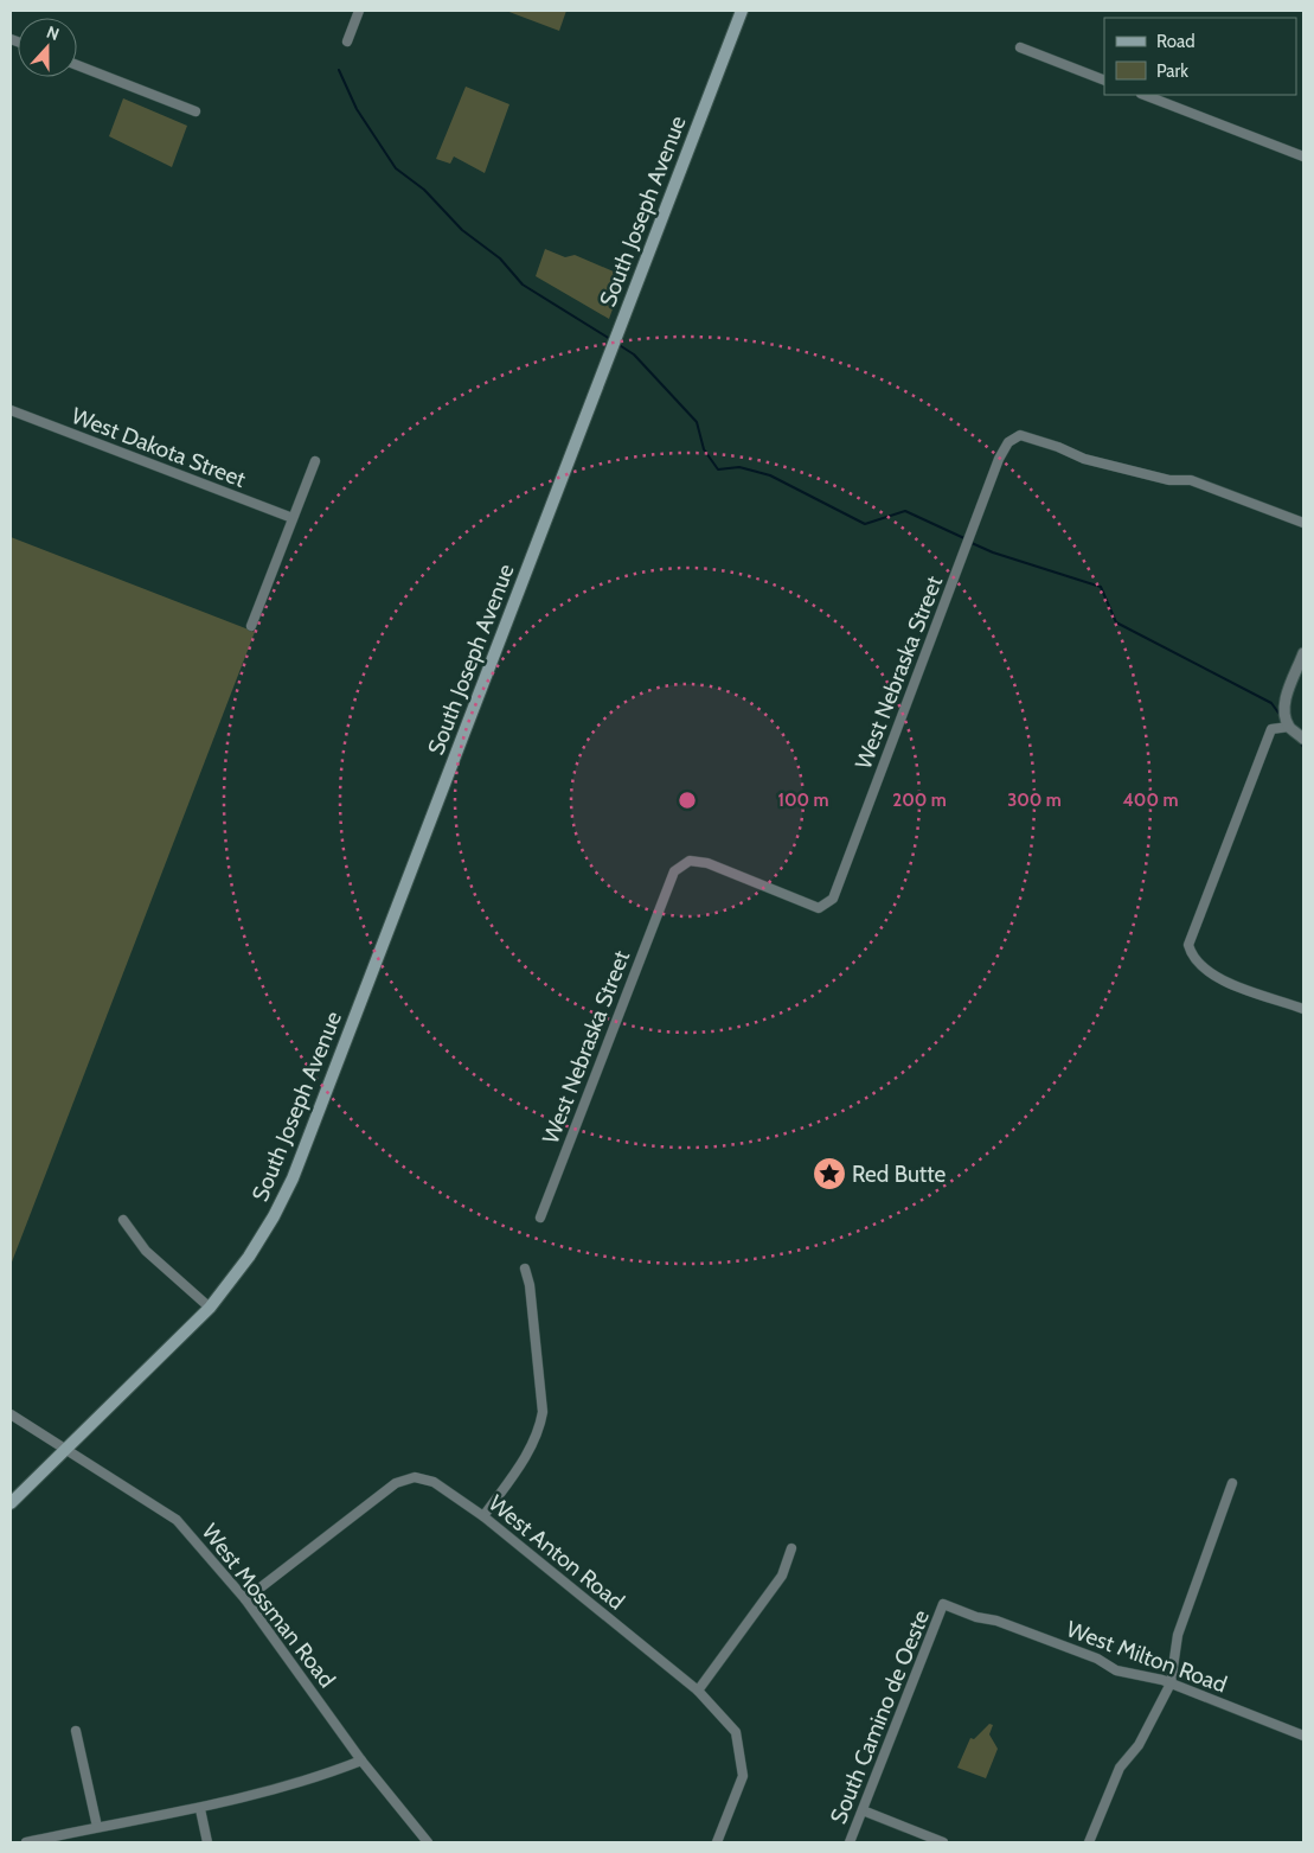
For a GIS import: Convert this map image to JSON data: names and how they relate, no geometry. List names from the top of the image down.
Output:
{
  "streets": {
    "main road": ["South Joseph Avenue"],
    "street": [
      "West Dakota Street",
      "West Nebraska Street",
      "West Anton Road",
      "West Mossman Road",
      "West Milton Road",
      "South Camino de Oeste"
    ]
  },
  "crossings": [
    ["South Joseph Avenue", "West Mossman Road"],
    ["West Anton Road", "West Mossman Road"],
    ["West Milton Road", "South Camino de Oeste"]
  ],
  "places": {
    "place": ["Red Butte"]
  },
  "legend": ["Road", "Park"],
  "north": "top",
  "rings": [
    "100 m",
    "200 m",
    "300 m",
    "400 m"
  ]
}
